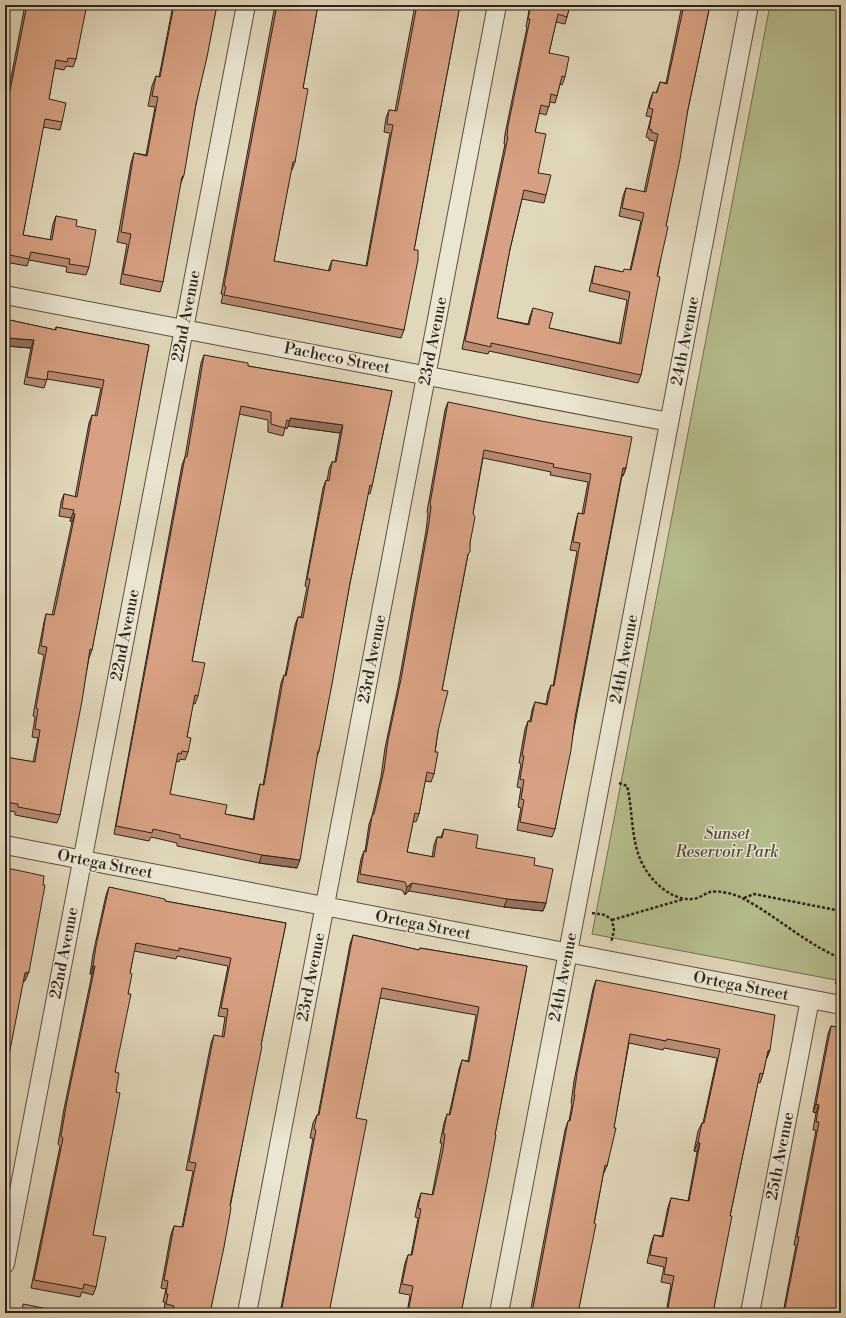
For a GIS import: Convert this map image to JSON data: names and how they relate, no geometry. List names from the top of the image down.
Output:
{
  "streets": {
    "street": [
      "22nd Avenue",
      "23rd Avenue",
      "24th Avenue",
      "Pacheco Street",
      "Ortega Street",
      "25th Avenue"
    ]
  },
  "crossings": [
    ["22nd Avenue", "Pacheco Street"],
    ["22nd Avenue", "Ortega Street"],
    ["23rd Avenue", "Pacheco Street"],
    ["23rd Avenue", "Ortega Street"],
    ["24th Avenue", "Pacheco Street"],
    ["24th Avenue", "Ortega Street"],
    ["Ortega Street", "25th Avenue"]
  ],
  "parks": ["Sunset Reservoir Park"]
}
